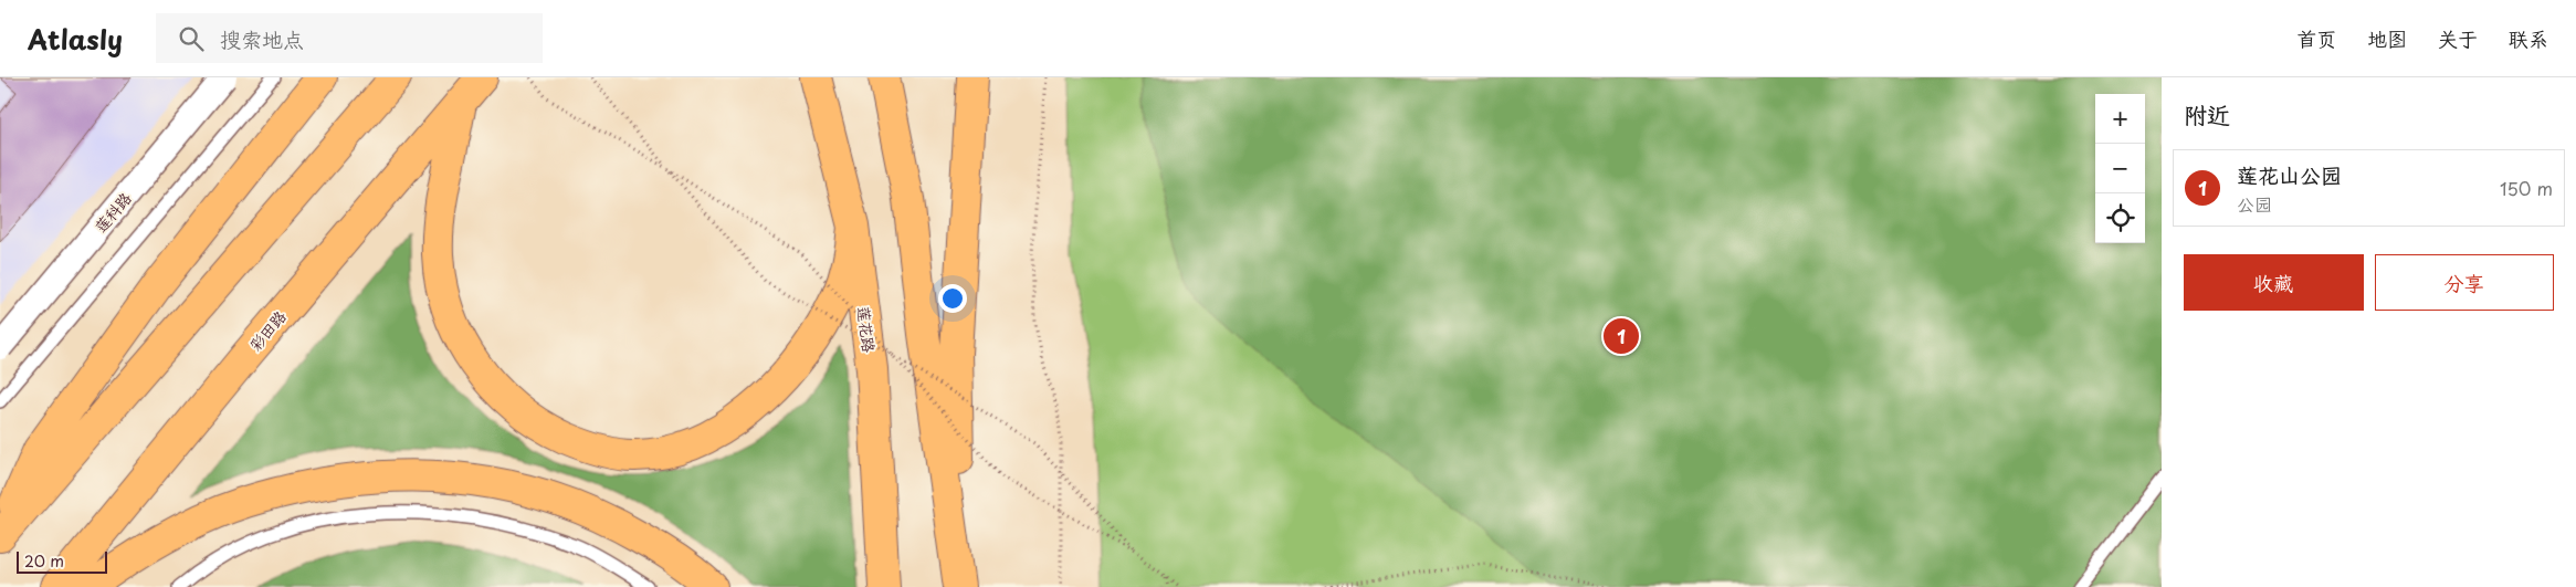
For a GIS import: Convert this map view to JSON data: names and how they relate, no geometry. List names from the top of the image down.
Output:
{
  "streets": {
    "main road": ["莲花路", "彩田路"],
    "street": ["莲科路"]
  },
  "scale_bar": "20 m",
  "page": {
    "header": "Atlasly",
    "search": "搜索地点",
    "nav": [
      "首页",
      "地图",
      "关于",
      "联系"
    ],
    "heading": "附近",
    "map_buttons": ["+", "−"],
    "list": [
      {
        "mark": "1",
        "name": "莲花山公园",
        "note": "公园",
        "value": "150 m"
      }
    ],
    "buttons": ["收藏", "分享"],
    "pins": "1",
    "scale": "20 m"
  }
}
